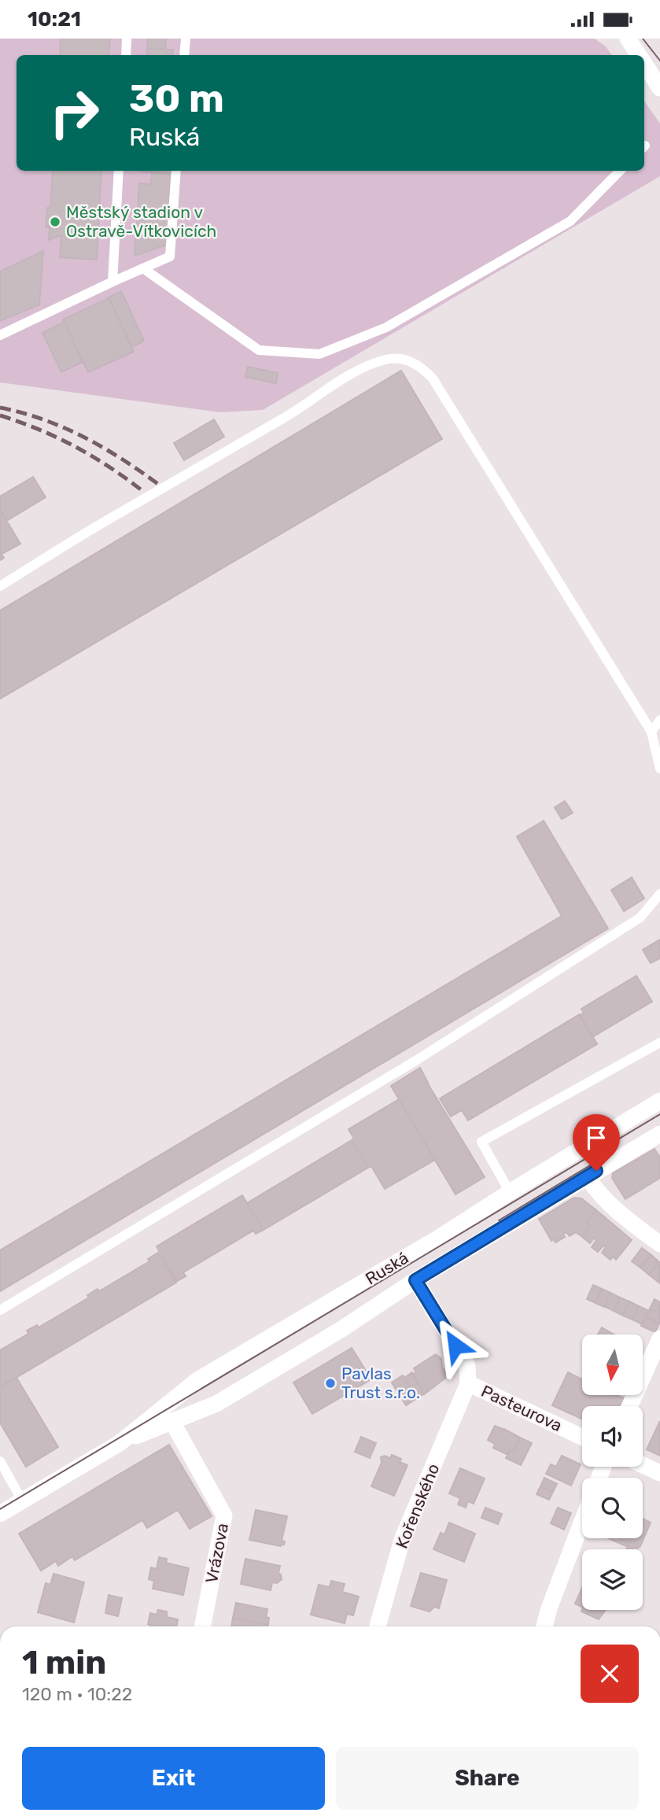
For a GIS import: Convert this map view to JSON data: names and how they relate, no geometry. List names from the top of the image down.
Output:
{
  "streets": {
    "street": [
      "Ruská",
      "Pasteurova",
      "Kořenského",
      "Vrázova"
    ]
  },
  "crossings": [
    ["Ruská", "Pasteurova"],
    ["Ruská", "Vrázova"],
    ["Pasteurova", "Kořenského"]
  ],
  "places": ["Městský stadion v Ostravě-Vítkovicích", "Pavlas Trust s.r.o."],
  "north": "bottom",
  "page": {
    "status": "10:21",
    "turn": ["30 m", "Ruská"],
    "heading": ["1 min", "120 m · 10:22"],
    "buttons": ["Exit", "Share"]
  }
}
